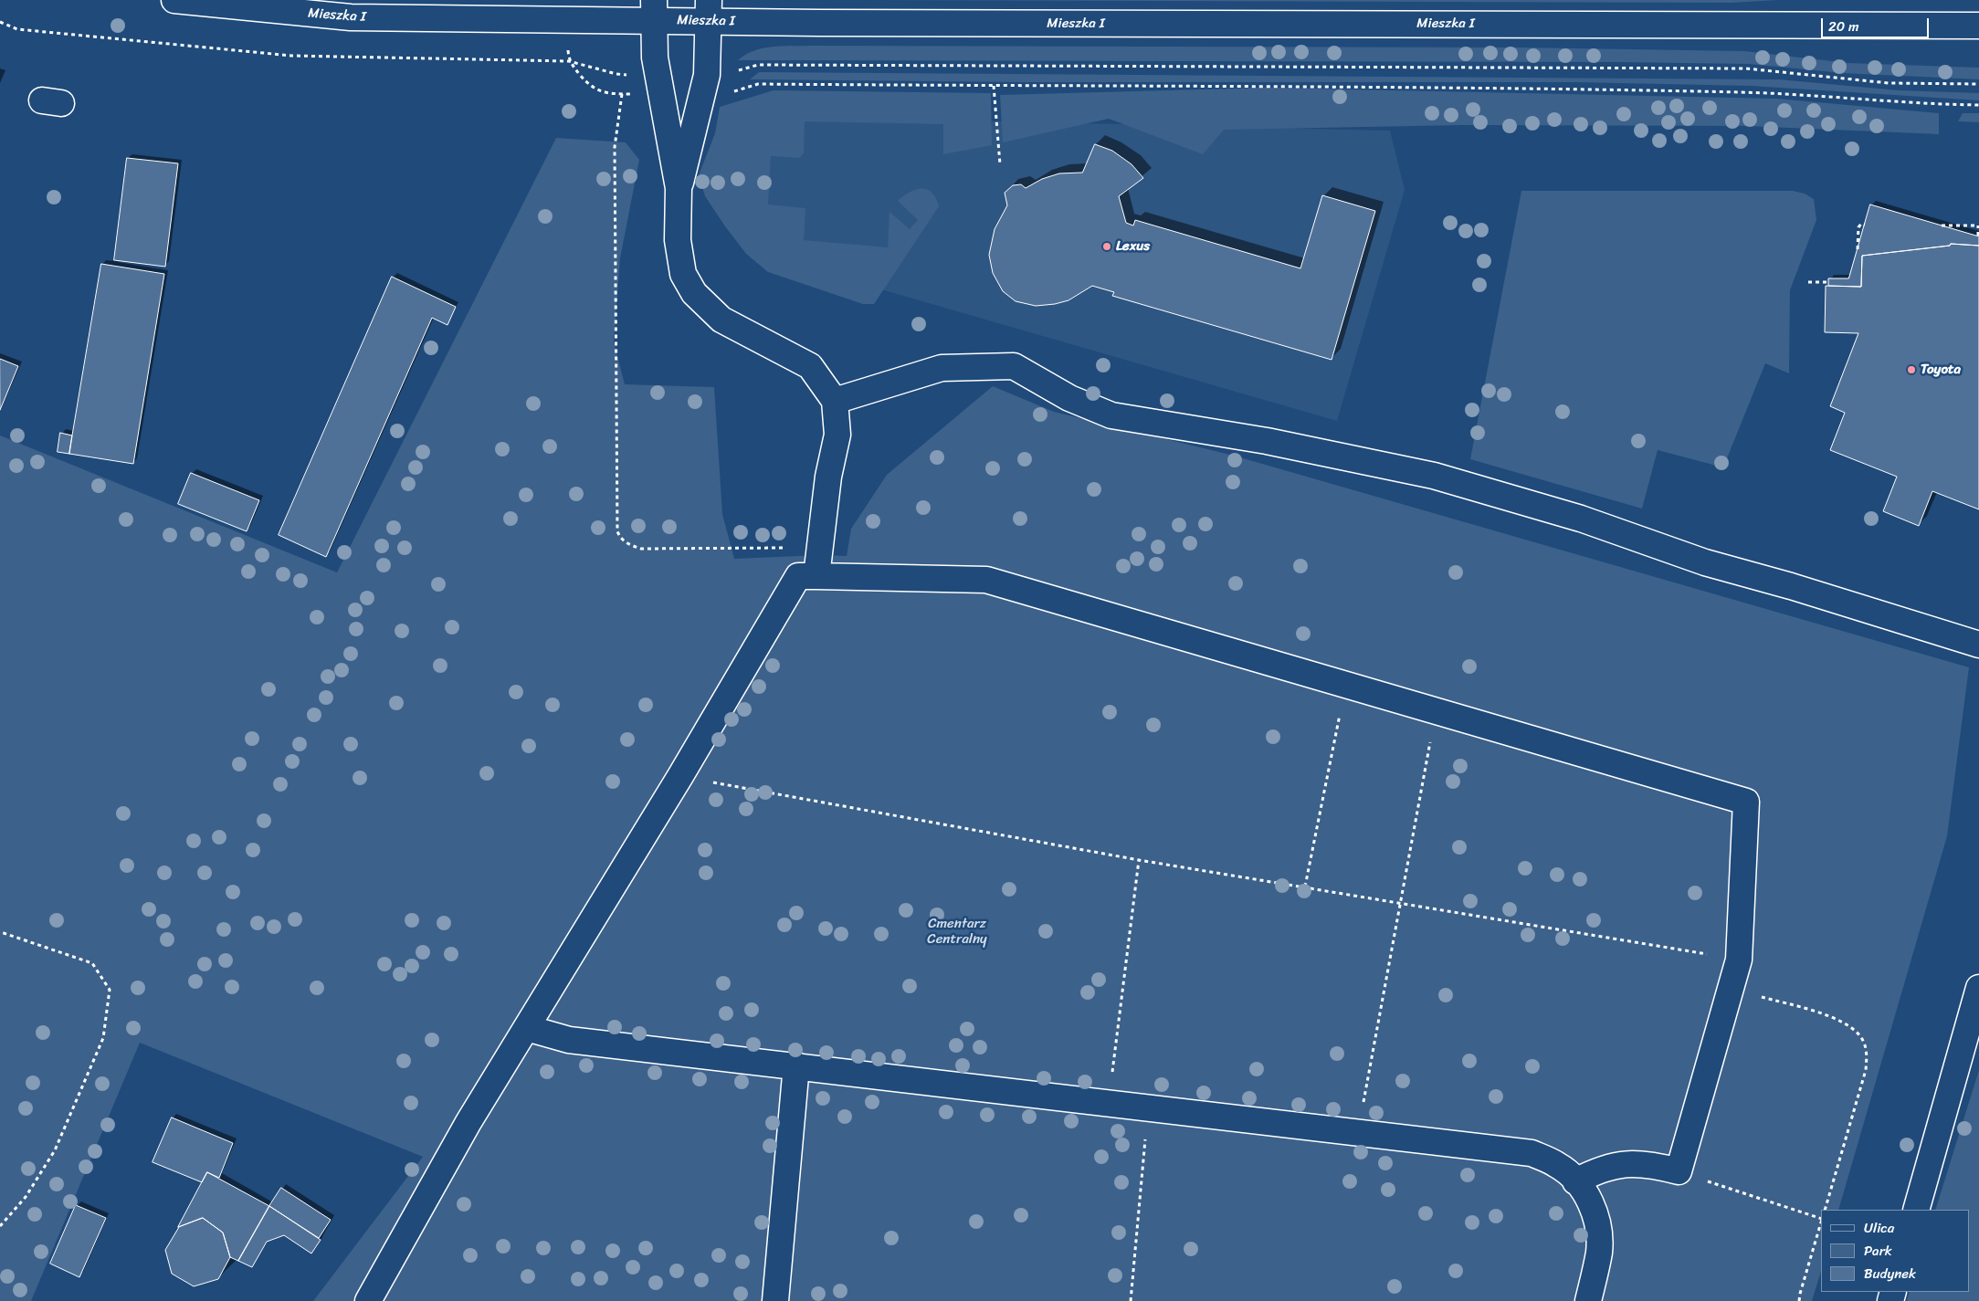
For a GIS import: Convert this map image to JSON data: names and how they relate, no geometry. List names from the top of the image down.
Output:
{
  "streets": {
    "street": ["Mieszka I"]
  },
  "parks": ["Cmentarz Centralny"],
  "places": ["Lexus", "Toyota"],
  "legend": ["Ulica", "Park", "Budynek"],
  "scale_bar": "20 m"
}
